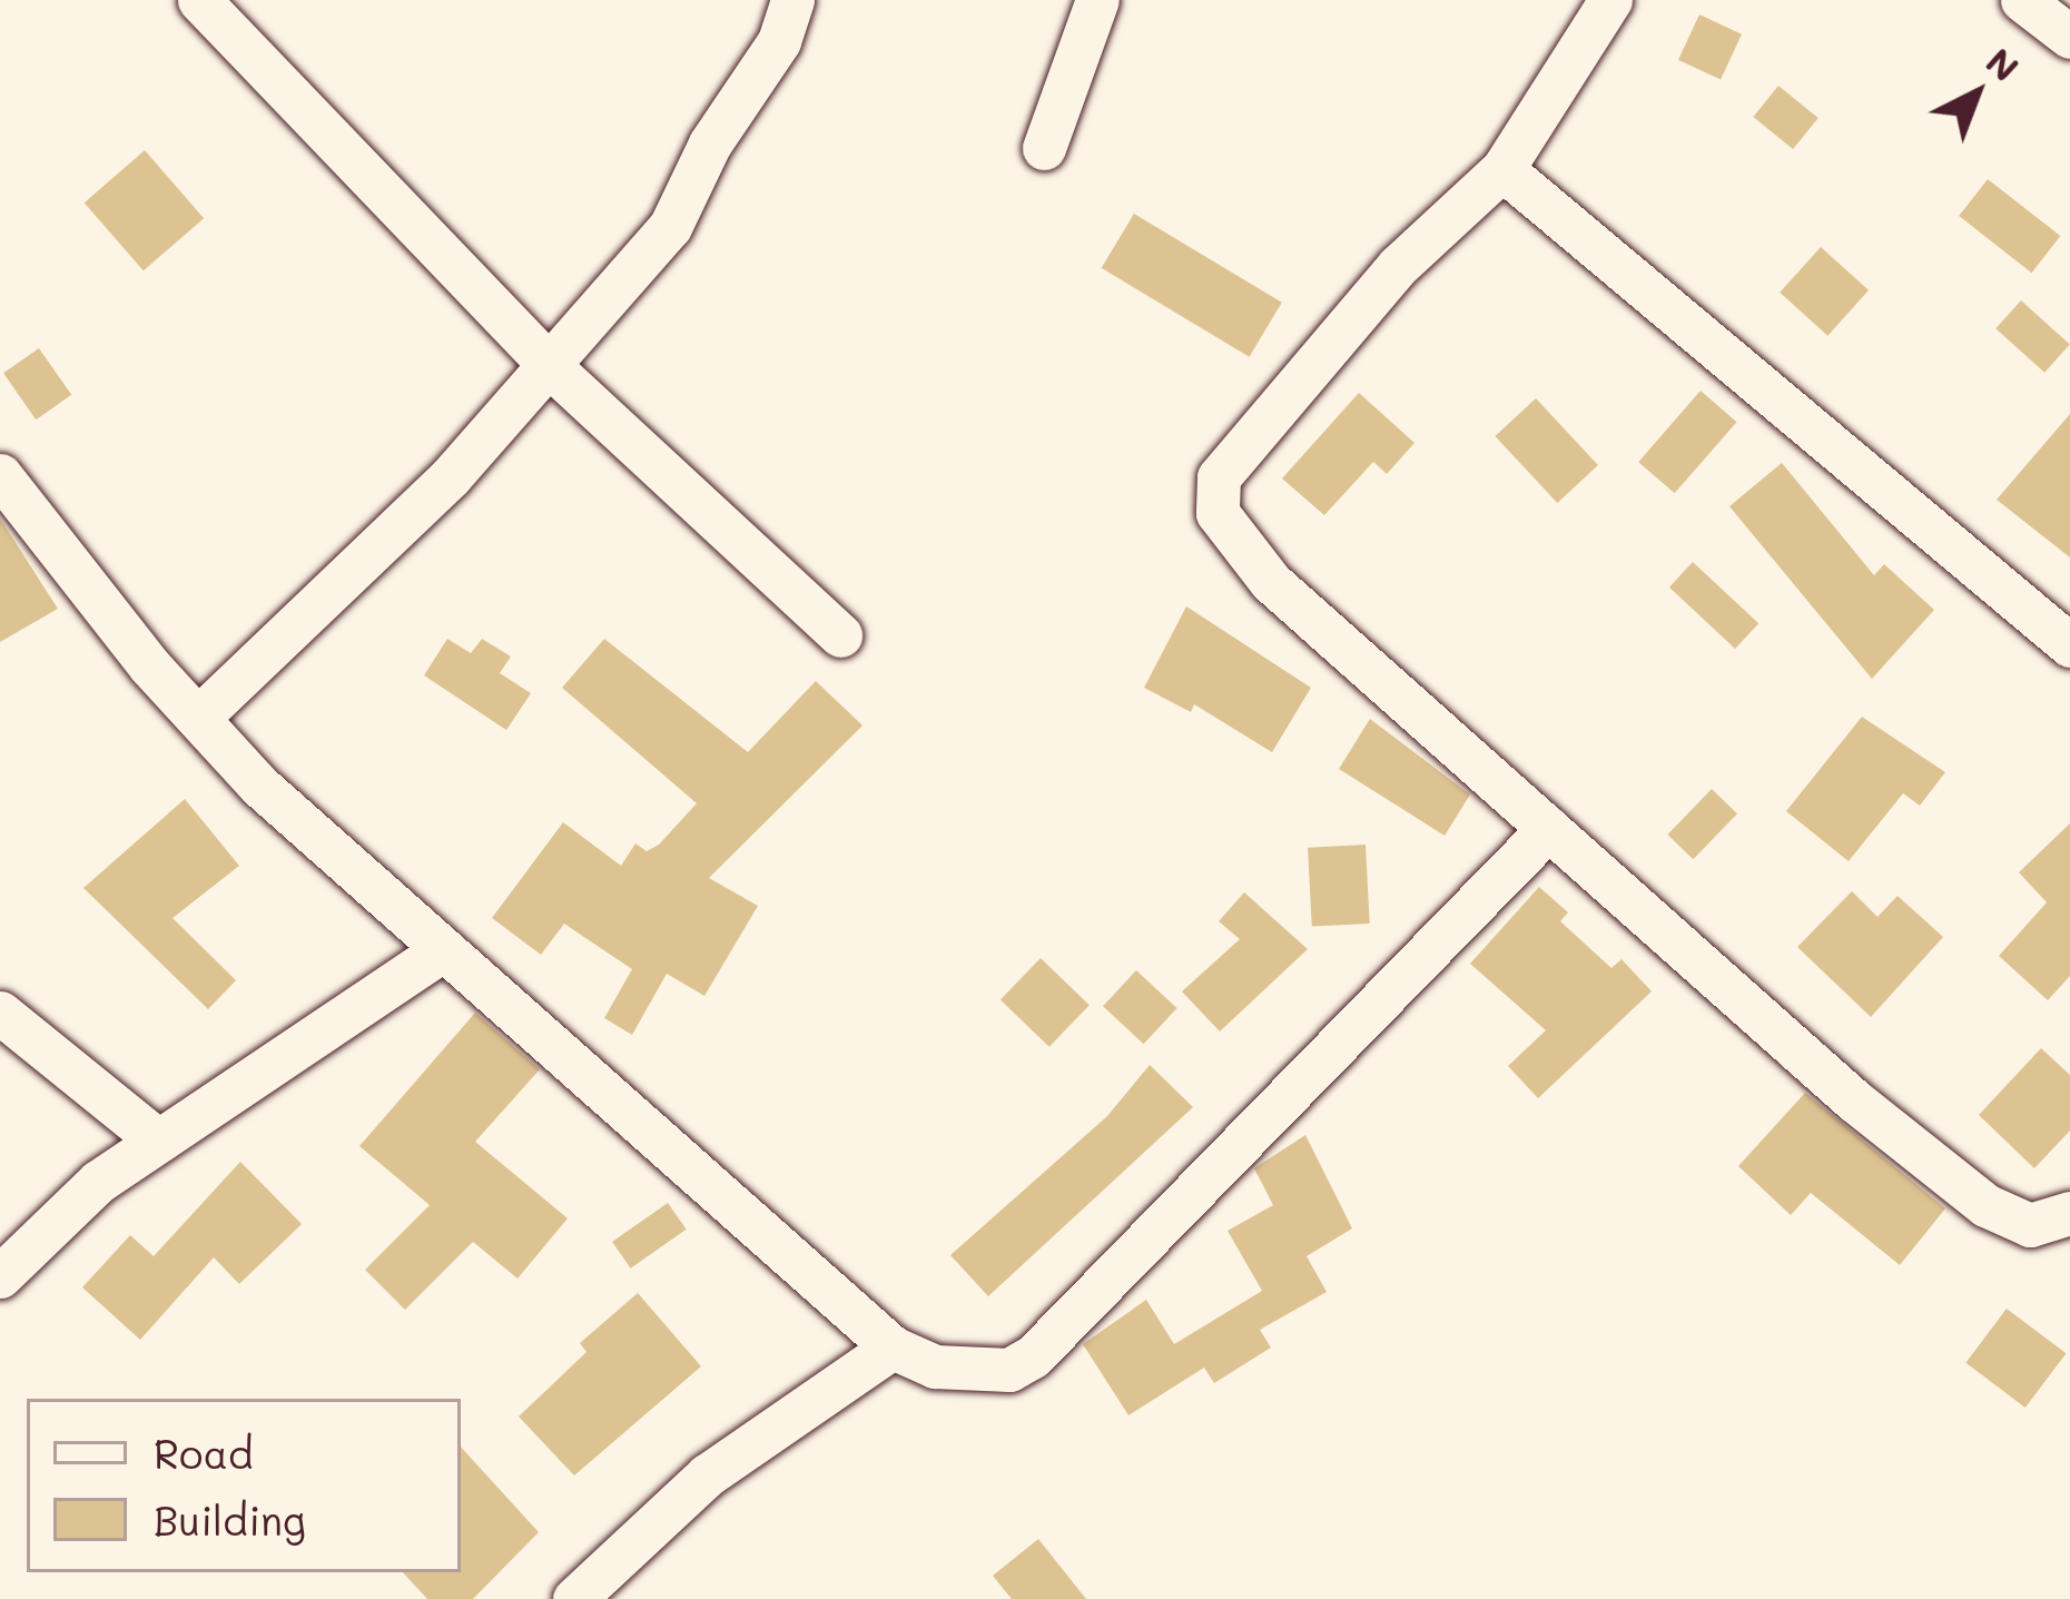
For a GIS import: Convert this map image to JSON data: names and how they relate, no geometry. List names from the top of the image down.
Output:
{
  "legend": ["Road", "Building"],
  "north": "top right"
}
